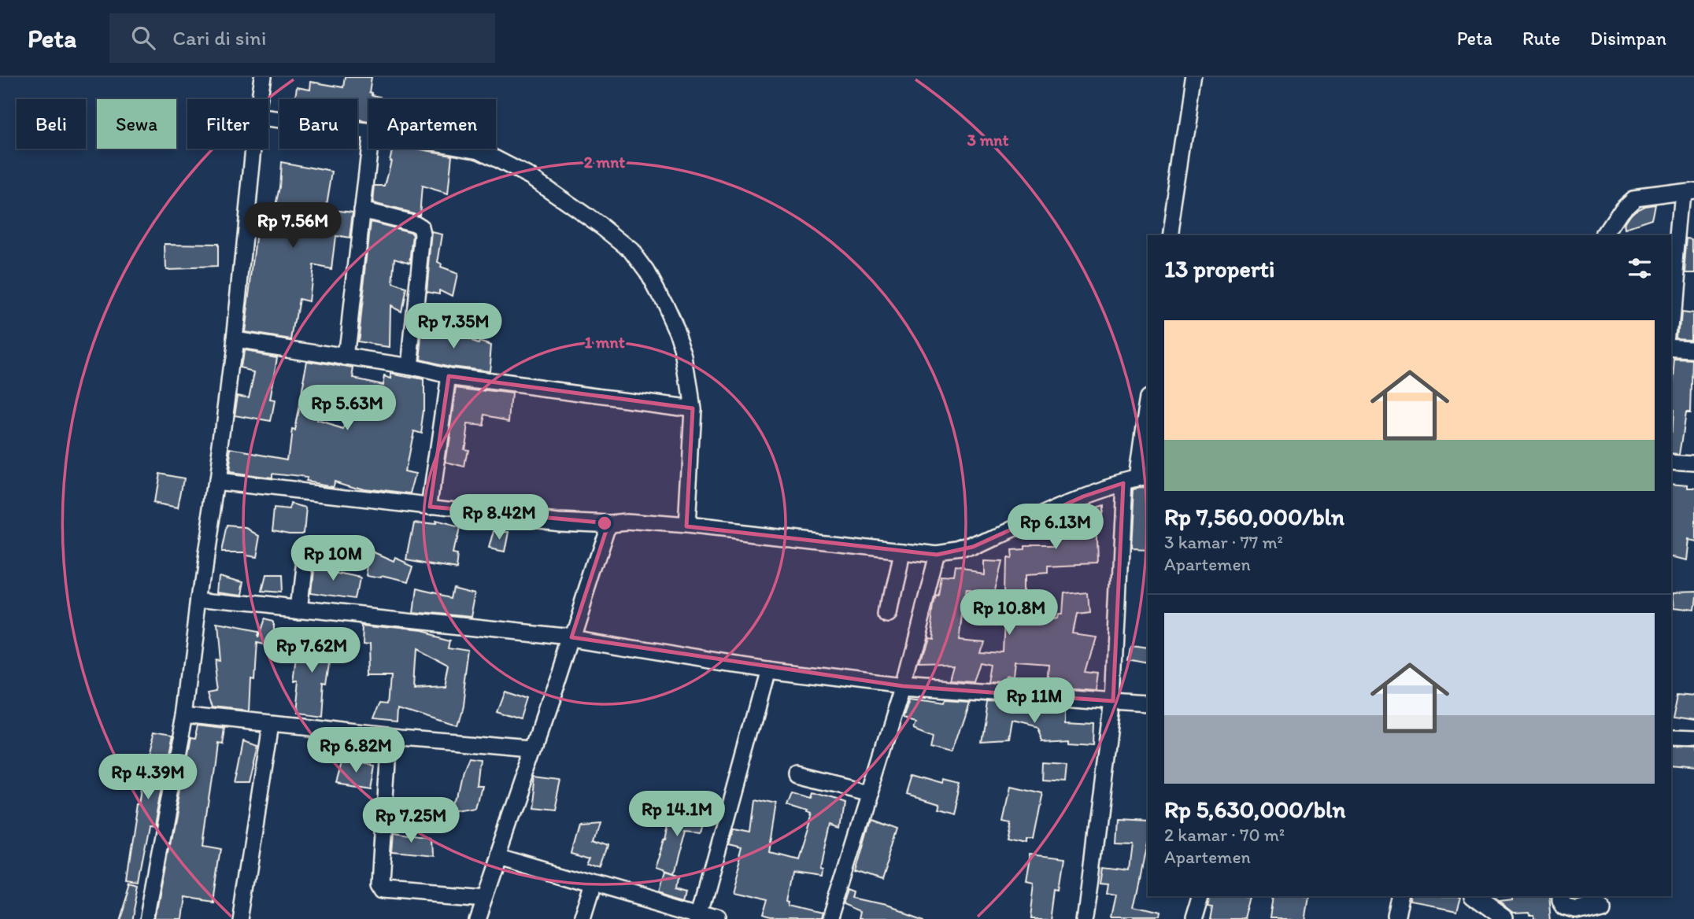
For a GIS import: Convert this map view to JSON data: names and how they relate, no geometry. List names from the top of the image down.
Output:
{
  "page": {
    "header": "Peta",
    "search": "Cari di sini",
    "nav": ["Peta", "Rute", "Disimpan"],
    "chip": [
      "Beli",
      "Sewa",
      "Filter",
      "Baru",
      "Apartemen"
    ],
    "price": [
      "Rp 7.56M",
      "Rp 7.35M",
      "Rp 5.63M",
      "Rp 8.42M",
      "Rp 6.13M",
      "Rp 10M",
      "Rp 10.8M",
      "Rp 7.62M",
      "Rp 11M",
      "Rp 6.82M",
      "Rp 4.39M",
      "Rp 14.1M",
      "Rp 7.25M"
    ],
    "heading": "13 properti",
    "list": [
      {
        "name": "Rp 7,560,000/bln",
        "note": "3 kamar · 77 m² · Apartemen"
      },
      {
        "name": "Rp 5,630,000/bln",
        "note": "2 kamar · 70 m² · Apartemen"
      }
    ]
  },
  "rings": ["3 mnt", "2 mnt", "1 mnt"]
}
